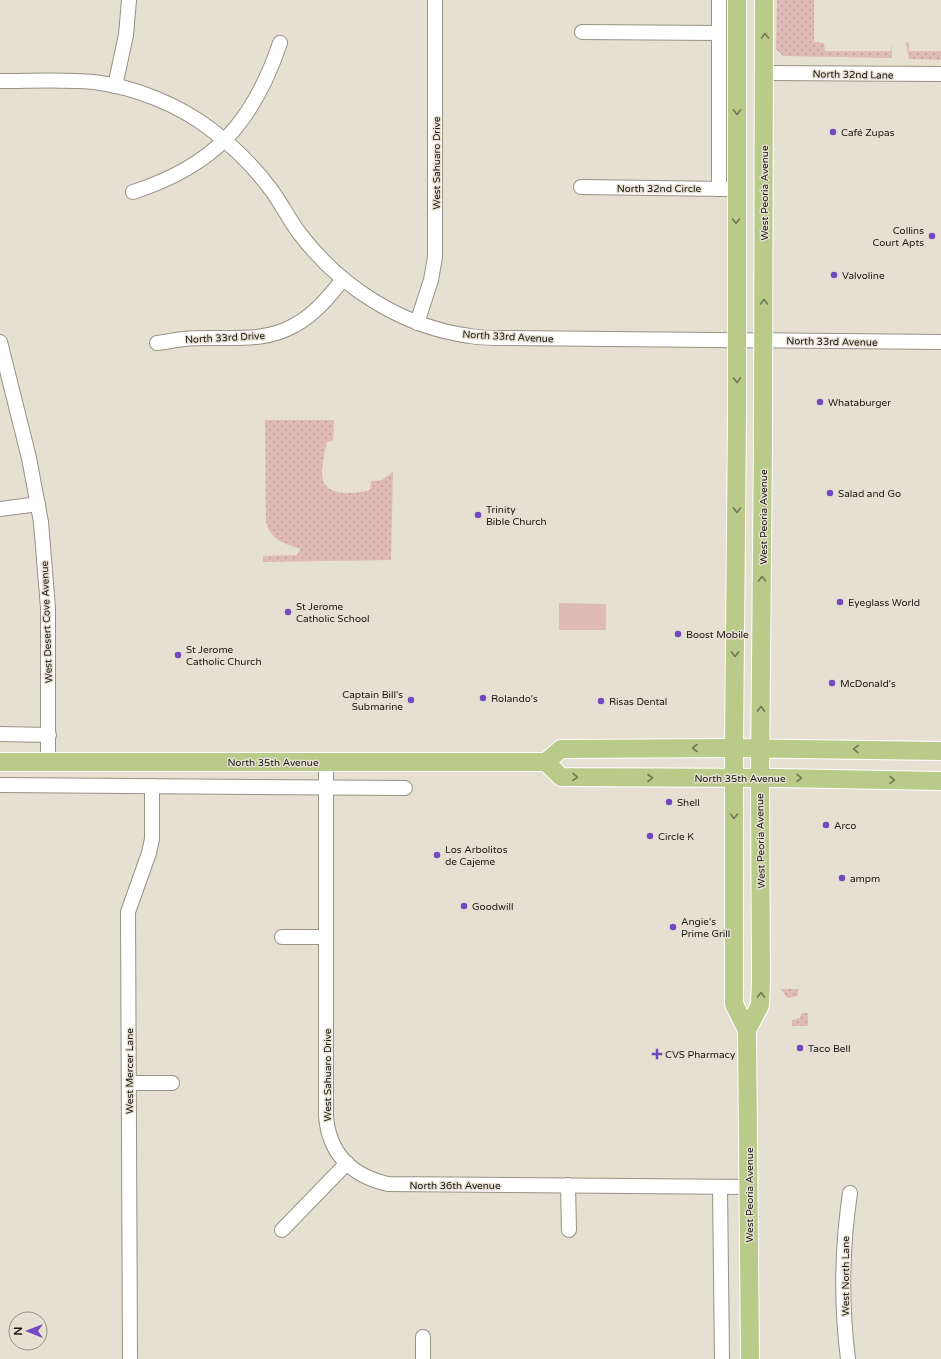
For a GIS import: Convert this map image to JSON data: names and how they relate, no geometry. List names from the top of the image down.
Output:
{
  "streets": {
    "main road": ["West Peoria Avenue", "North 35th Avenue"],
    "street": [
      "North 32nd Lane",
      "West Sahuaro Drive",
      "North 32nd Circle",
      "North 33rd Avenue",
      "North 33rd Drive",
      "West Desert Cove Avenue",
      "West Mercer Lane",
      "North 36th Avenue",
      "West North Lane"
    ]
  },
  "crossings": [
    ["North 32nd Lane", "West Peoria Avenue"],
    ["West Sahuaro Drive", "North 33rd Avenue"],
    ["West Sahuaro Drive", "North 35th Avenue"],
    ["West Sahuaro Drive", "North 36th Avenue"],
    ["North 32nd Circle", "West Peoria Avenue"],
    ["West Peoria Avenue", "North 33rd Avenue"],
    ["West Peoria Avenue", "North 35th Avenue"],
    ["West Peoria Avenue", "North 36th Avenue"],
    ["North 33rd Avenue", "North 33rd Drive"],
    ["West Desert Cove Avenue", "North 35th Avenue"]
  ],
  "places": {
    "other": [
      "Café Zupas",
      "Collins Court Apts",
      "Valvoline",
      "Whataburger",
      "Salad and Go",
      "Trinity Bible Church",
      "Eyeglass World",
      "St Jerome Catholic School",
      "Boost Mobile",
      "St Jerome Catholic Church",
      "McDonald's",
      "Rolando's",
      "Captain Bill's Submarine",
      "Risas Dental",
      "Shell",
      "Arco",
      "Circle K",
      "Los Arbolitos de Cajeme",
      "ampm",
      "Goodwill",
      "Angie's Prime Grill",
      "Taco Bell"
    ],
    "health": ["CVS Pharmacy"]
  },
  "north": "left"
}
